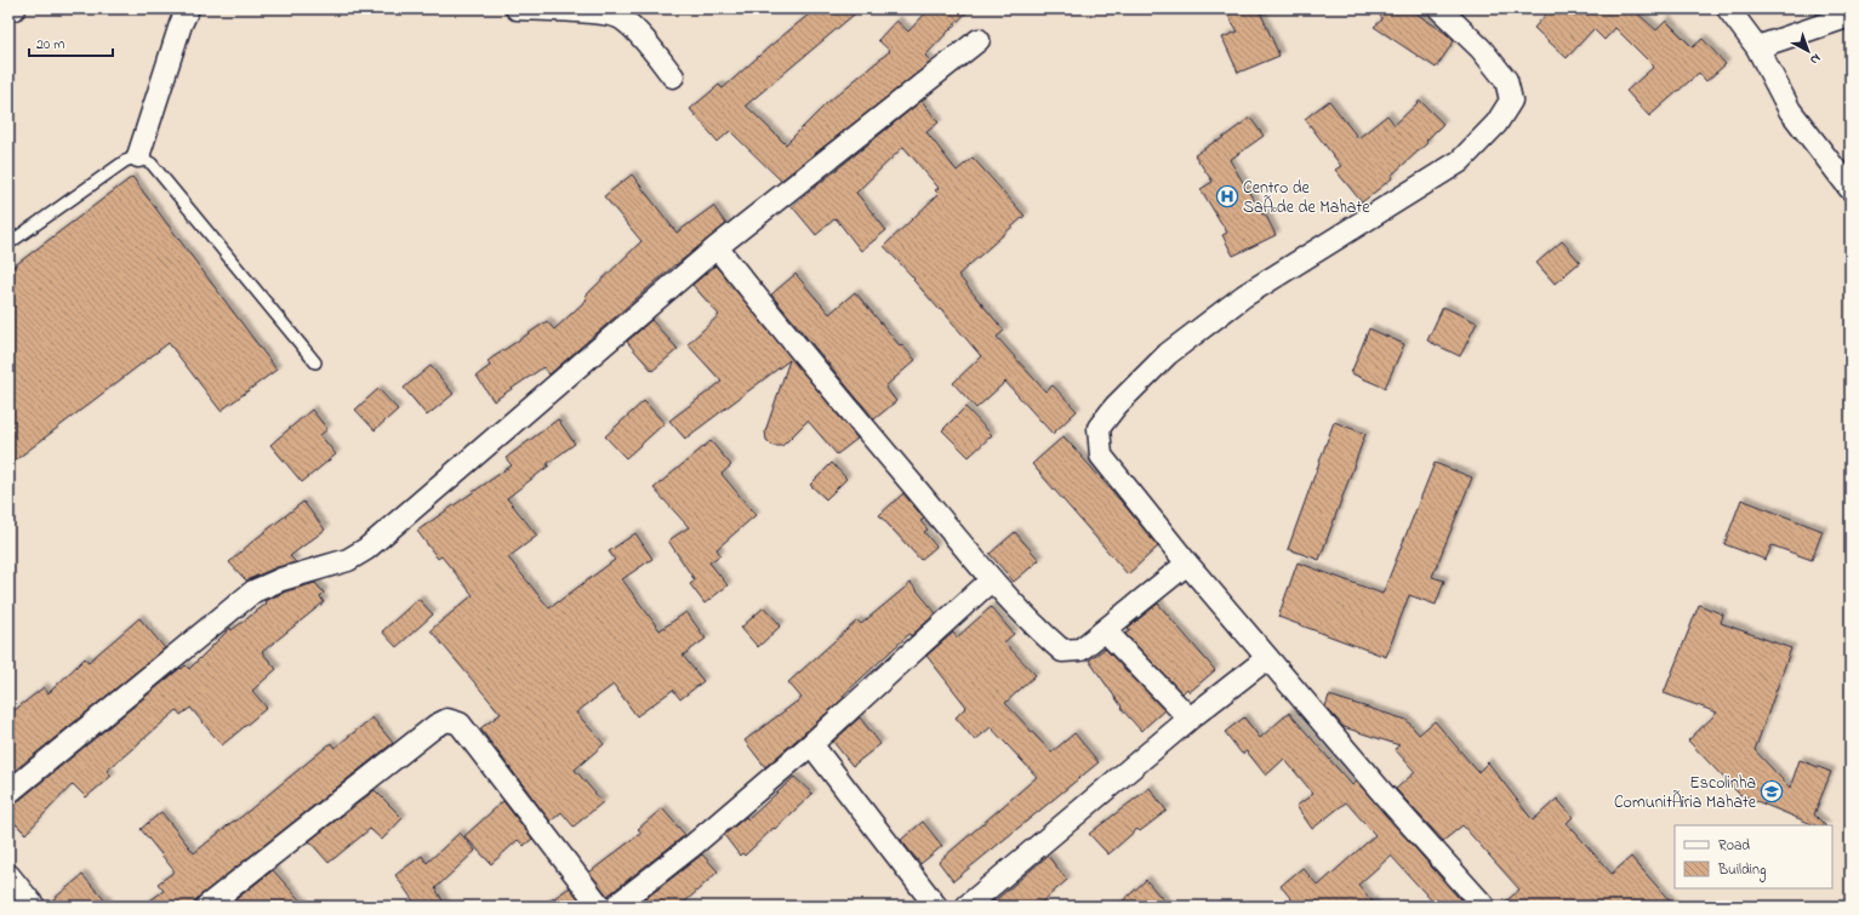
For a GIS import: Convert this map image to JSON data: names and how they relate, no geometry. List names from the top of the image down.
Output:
{
  "places": {
    "hospital": ["Centro de SaÃºde de Mahate"],
    "school or university": ["Escolinha ComunitÃ¡ria Mahate"]
  },
  "legend": ["Road", "Building"],
  "scale_bar": "20 m",
  "north": "bottom right"
}
